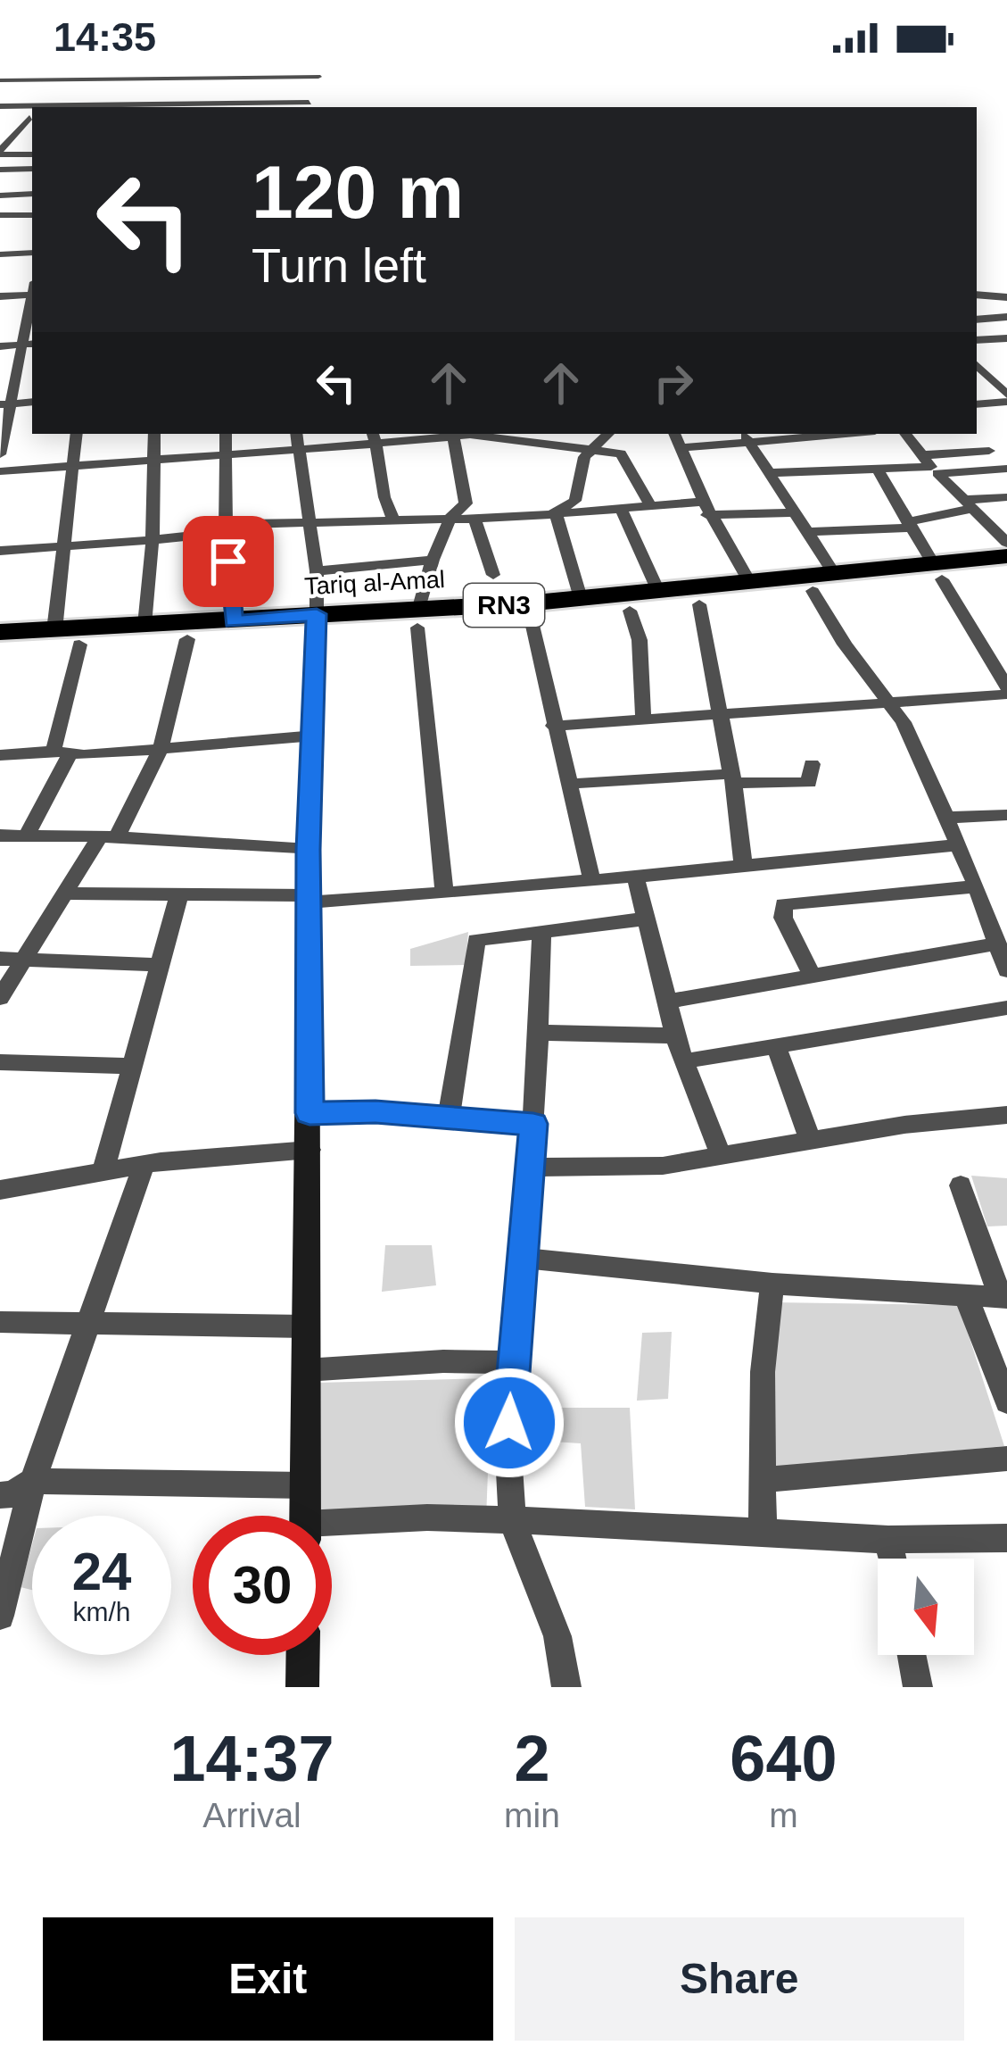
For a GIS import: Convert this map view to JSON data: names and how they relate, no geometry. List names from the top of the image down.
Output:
{
  "streets": {
    "highway": ["Tariq al-Amal", "RN3"]
  },
  "north": "bottom",
  "page": {
    "status": "14:35",
    "turn": ["120 m", "Turn left"],
    "speed": "24 km/h",
    "limit": "30",
    "eta": [
      "14:37",
      "Arrival",
      "2",
      "min",
      "640",
      "m"
    ],
    "buttons": ["Exit", "Share"]
  }
}
